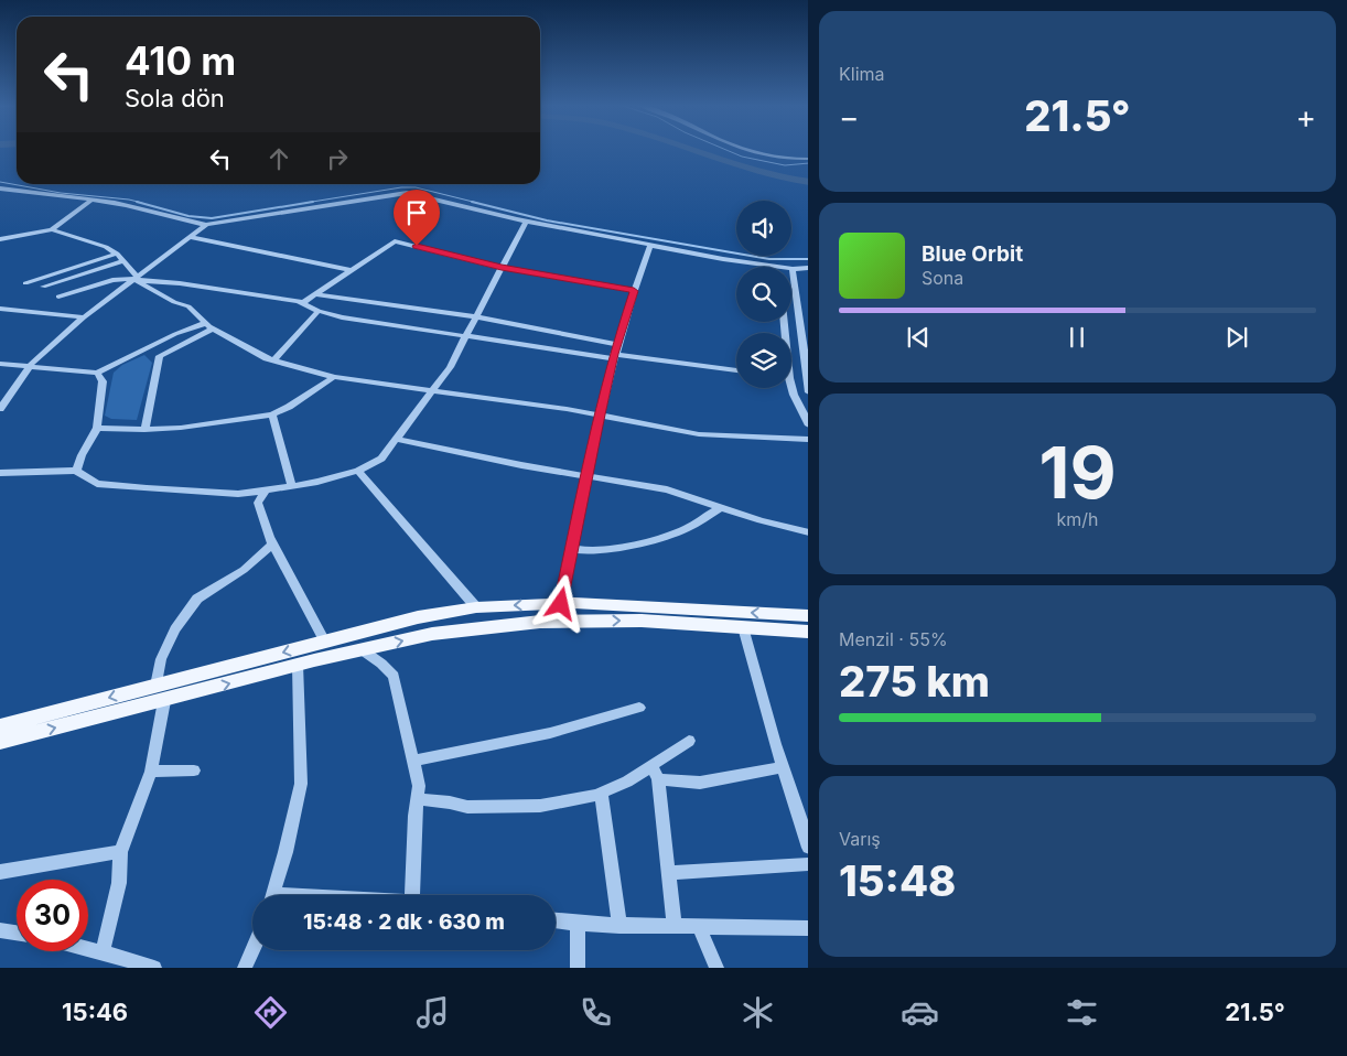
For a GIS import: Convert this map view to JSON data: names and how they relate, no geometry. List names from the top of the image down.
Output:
{
  "page": {
    "tile": [
      "Klima",
      ["19", "km/h"],
      ["Menzil · 55%", "275 km"],
      ["Varış", "15:48"]
    ],
    "turn": ["410 m", "Sola dön"],
    "heat": ["−", "21.5°", "+"],
    "song": ["Blue Orbit", "Sona"],
    "limit": "30",
    "trip": "15:48 · 2 dk · 630 m",
    "tabs": ["15:46", "21.5°"]
  }
}
